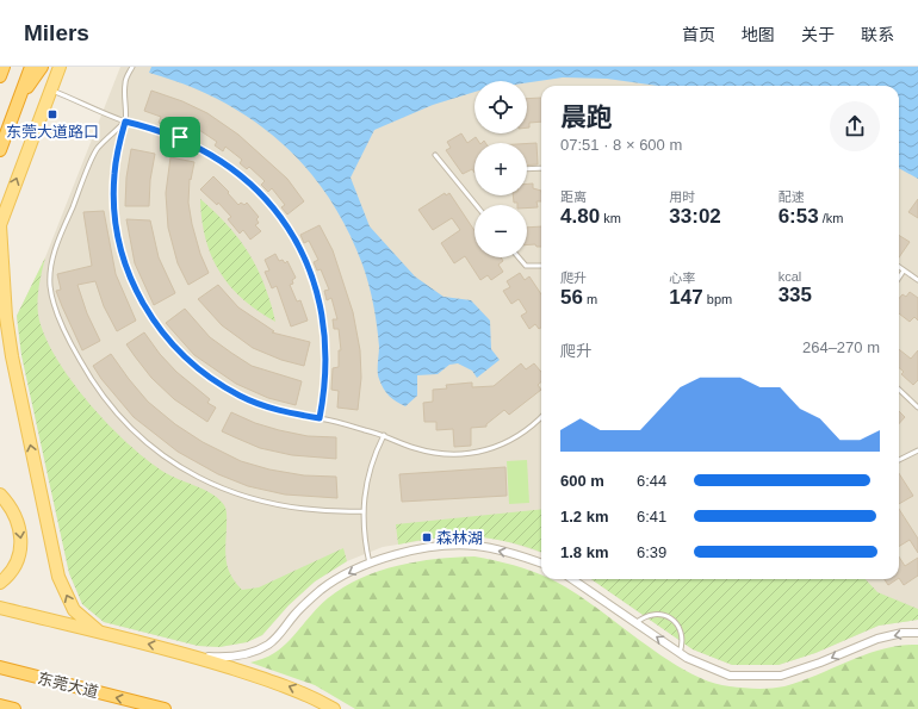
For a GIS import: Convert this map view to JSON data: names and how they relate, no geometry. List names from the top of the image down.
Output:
{
  "streets": {
    "highway": ["东莞大道"]
  },
  "one_way": ["东莞大道"],
  "places": {
    "transit": ["东莞大道路口", "森林湖"]
  },
  "page": {
    "header": "Milers",
    "nav": [
      "首页",
      "地图",
      "关于",
      "联系"
    ],
    "map_buttons": ["+", "−"],
    "heading": ["晨跑", "07:51 · 8 × 600 m"],
    "stats": [
      ["距离", "4.80 km"],
      ["用时", "33:02"],
      ["配速", "6:53 /km"],
      ["爬升", "56 m"],
      ["心率", "147 bpm"],
      ["kcal", "335"]
    ],
    "chart": ["爬升", "264–270 m"],
    "list": [
      {
        "name": "600 m",
        "note": "6:44"
      },
      {
        "name": "1.2 km",
        "note": "6:41"
      },
      {
        "name": "1.8 km",
        "note": "6:39"
      }
    ]
  }
}
